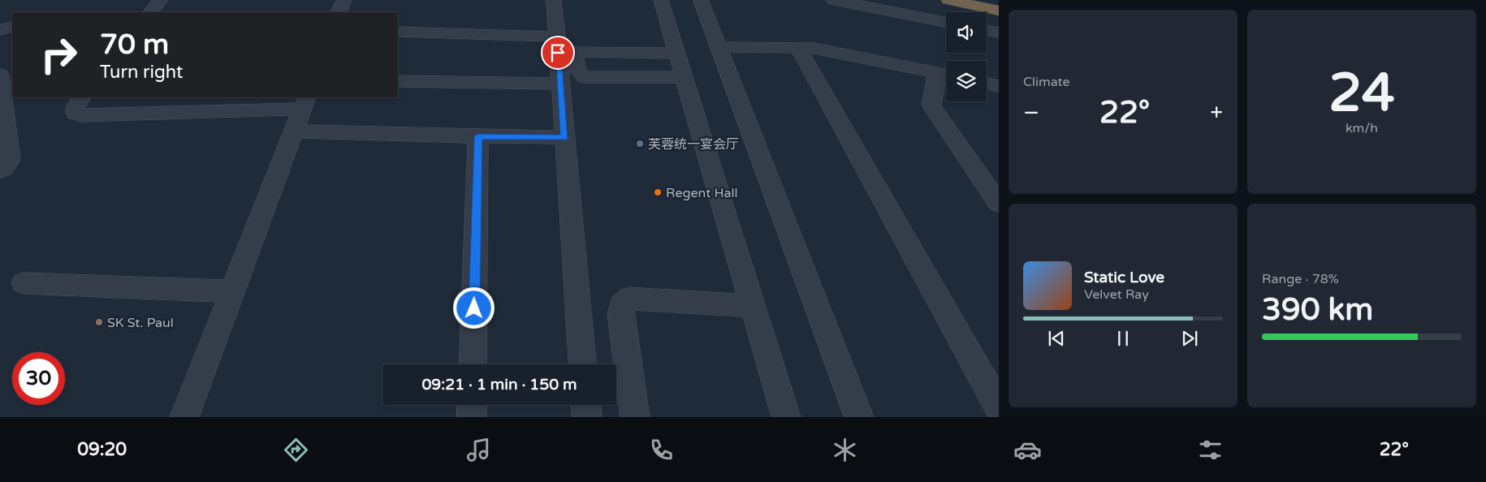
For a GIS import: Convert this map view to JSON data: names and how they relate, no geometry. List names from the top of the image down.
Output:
{
  "places": ["芙蓉统一宴会厅", "Regent Hall", "SK St. Paul"],
  "page": {
    "tile": [
      "Climate",
      ["24", "km/h"],
      ["Range · 78%", "390 km"]
    ],
    "turn": ["70 m", "Turn right"],
    "heat": ["−", "22°", "+"],
    "song": ["Static Love", "Velvet Ray"],
    "limit": "30",
    "trip": "09:21 · 1 min · 150 m",
    "tabs": ["09:20", "22°"]
  }
}
